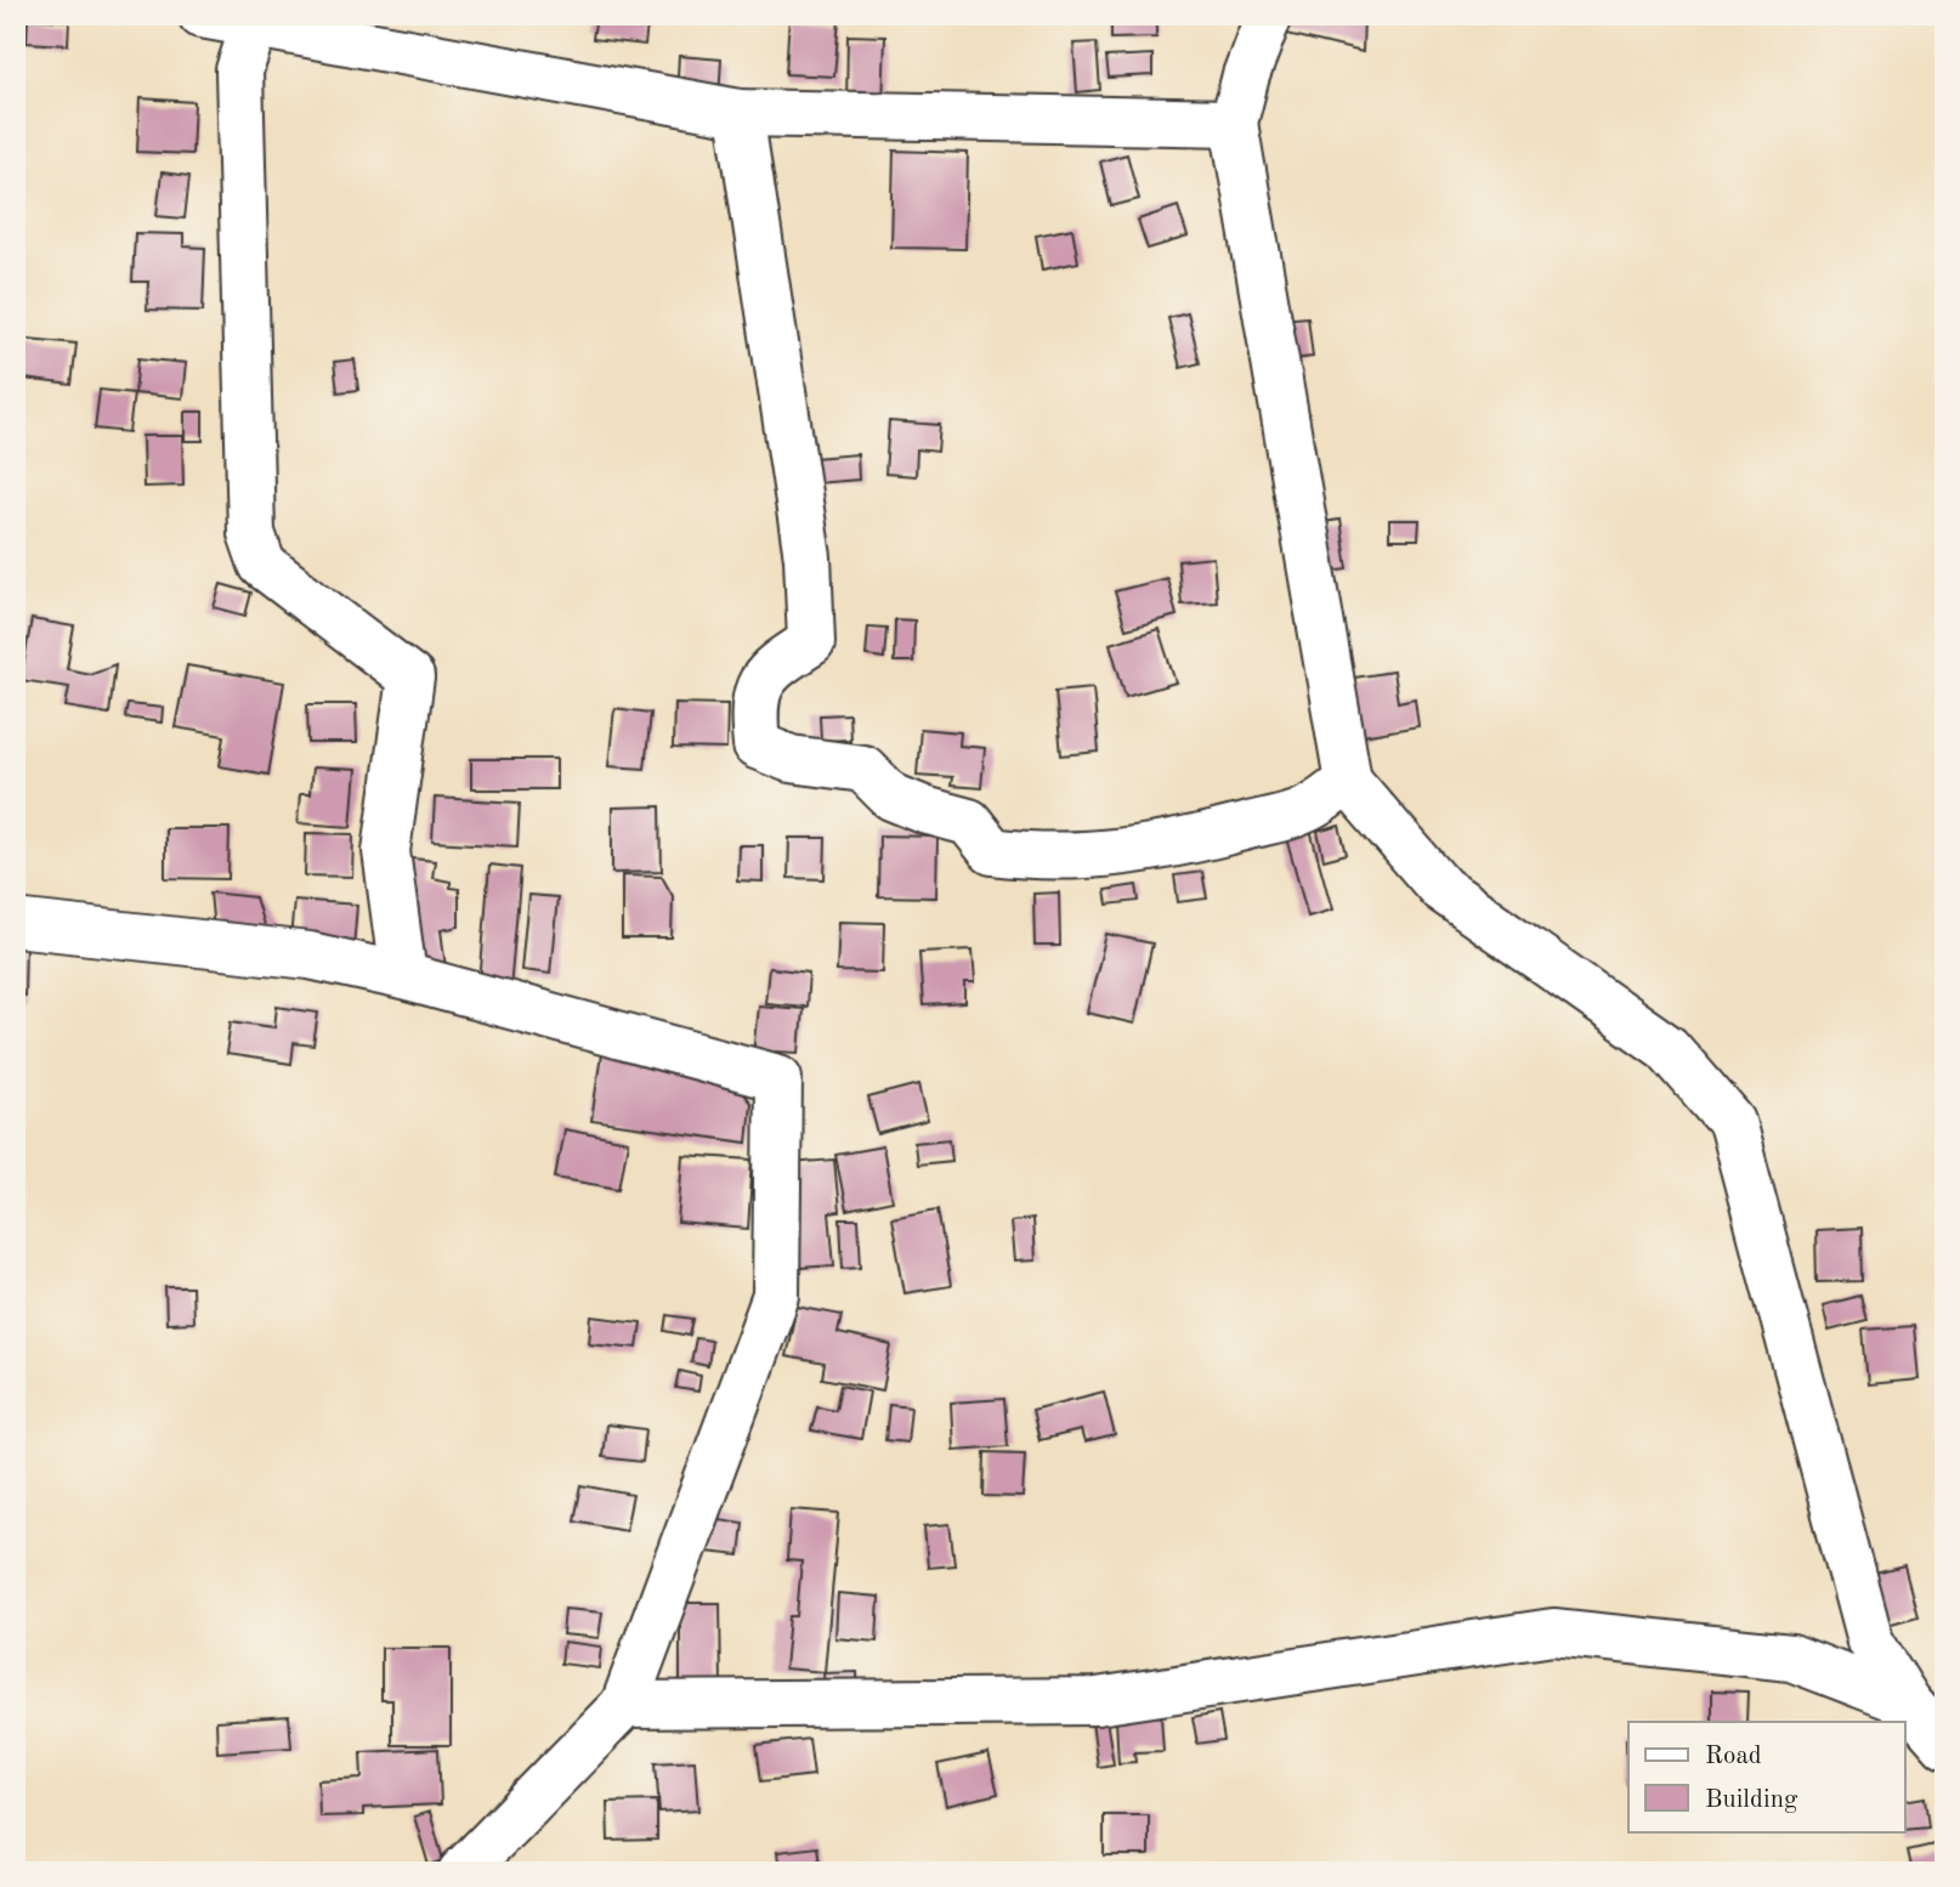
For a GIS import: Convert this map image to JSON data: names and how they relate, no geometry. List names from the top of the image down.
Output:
{
  "legend": ["Road", "Building"]
}
